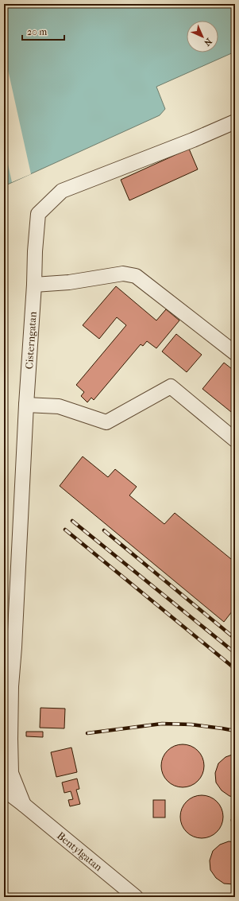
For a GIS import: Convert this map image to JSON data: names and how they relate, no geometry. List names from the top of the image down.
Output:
{
  "streets": {
    "lane": ["Cisterngatan", "Bentylgatan"]
  },
  "crossings": [
    ["Cisterngatan", "Bentylgatan"]
  ],
  "scale_bar": "20 m",
  "north": "bottom right"
}
